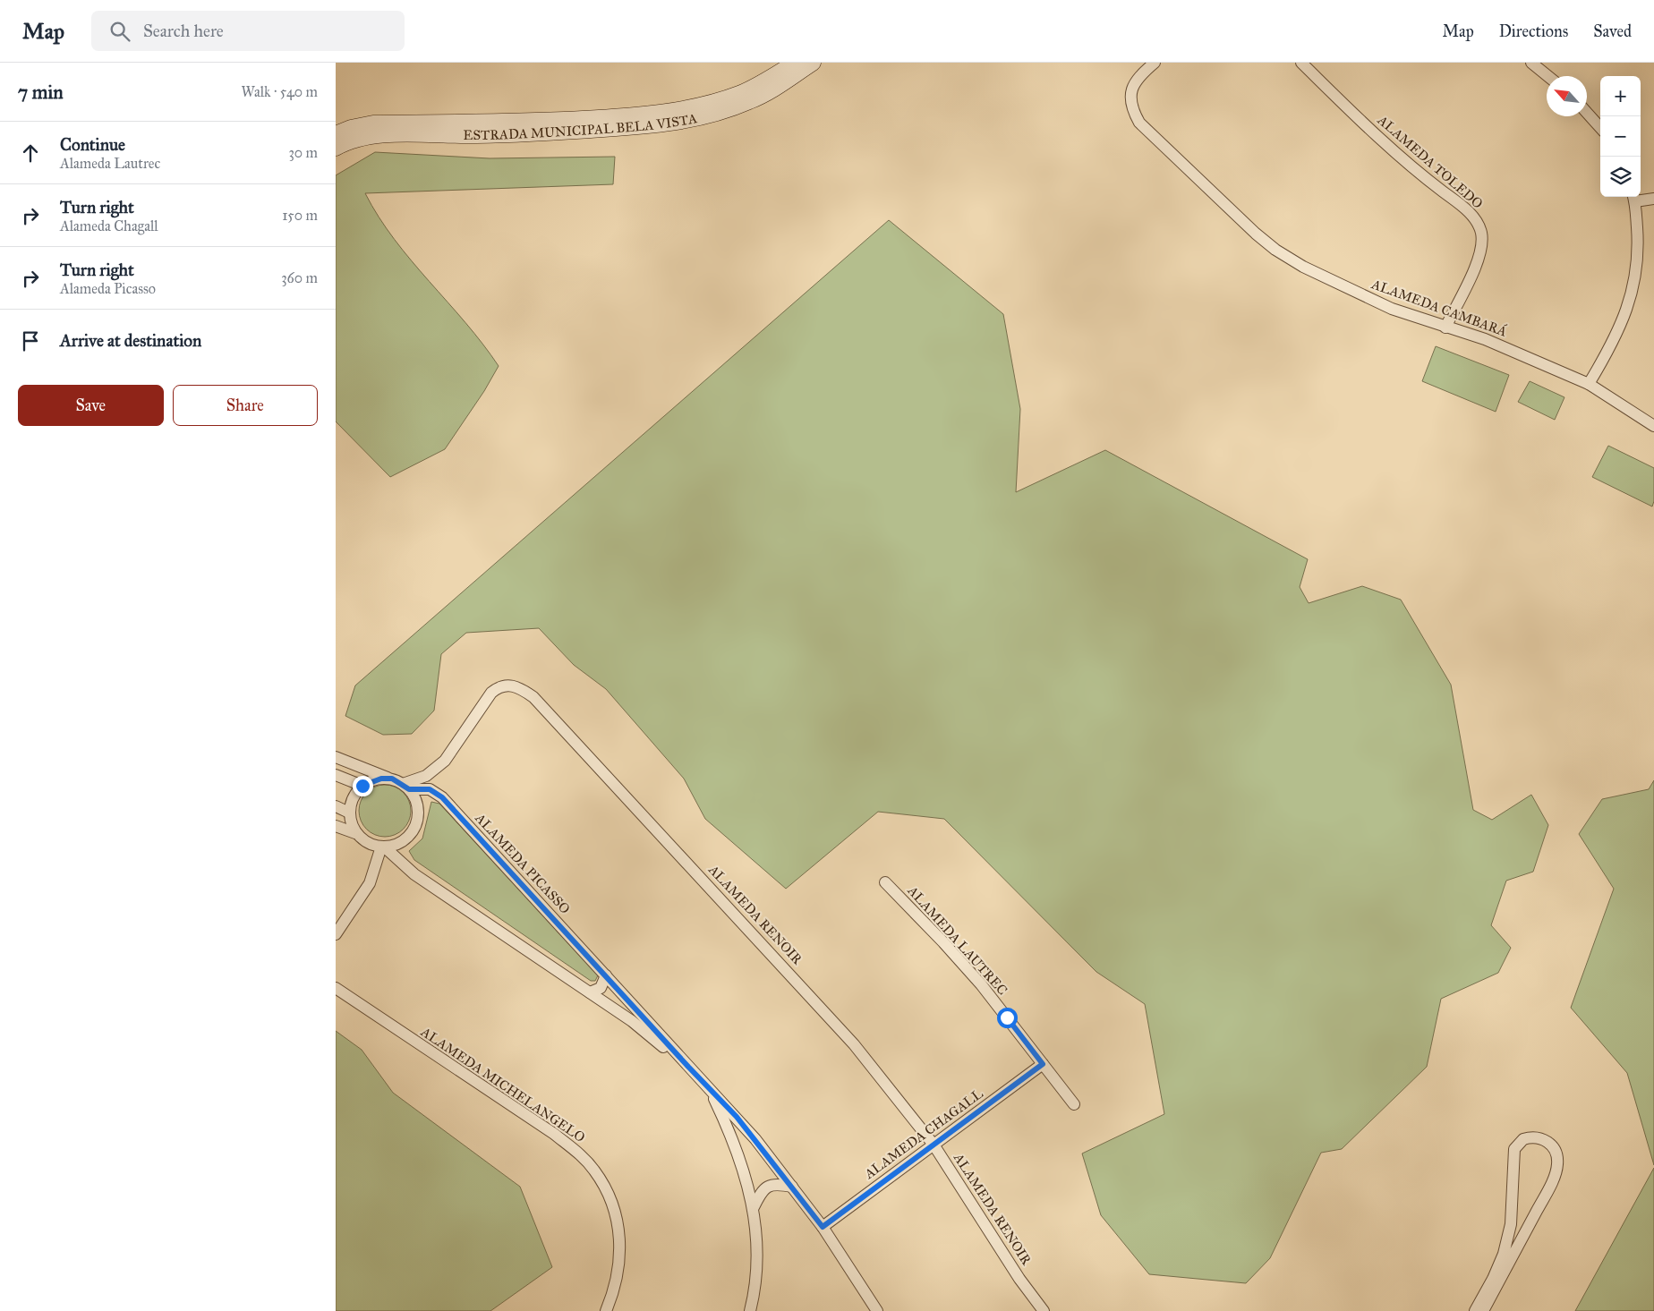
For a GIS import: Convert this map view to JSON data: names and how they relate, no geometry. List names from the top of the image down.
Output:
{
  "streets": {
    "main road": ["ESTRADA MUNICIPAL BELA VISTA"],
    "street": [
      "ALAMEDA TOLEDO",
      "ALAMEDA CAMBARÁ",
      "ALAMEDA PICASSO",
      "ALAMEDA RENOIR",
      "ALAMEDA LAUTREC",
      "ALAMEDA MICHELANGELO",
      "ALAMEDA CHAGALL"
    ]
  },
  "crossings": [
    ["ALAMEDA TOLEDO", "ALAMEDA CAMBARÁ"],
    ["ALAMEDA PICASSO", "ALAMEDA RENOIR"],
    ["ALAMEDA PICASSO", "ALAMEDA CHAGALL"],
    ["ALAMEDA RENOIR", "ALAMEDA CHAGALL"],
    ["ALAMEDA LAUTREC", "ALAMEDA CHAGALL"]
  ],
  "north": "top left",
  "page": {
    "header": "Map",
    "search": "Search here",
    "nav": ["Map", "Directions", "Saved"],
    "heading": ["7 min", "Walk · 540 m"],
    "map_buttons": ["+", "−"],
    "list": [
      ["Continue", "Alameda Lautrec", "30 m"],
      ["Turn right", "Alameda Chagall", "150 m"],
      ["Turn right", "Alameda Picasso", "360 m"],
      "Arrive at destination"
    ],
    "buttons": ["Save", "Share"]
  }
}
